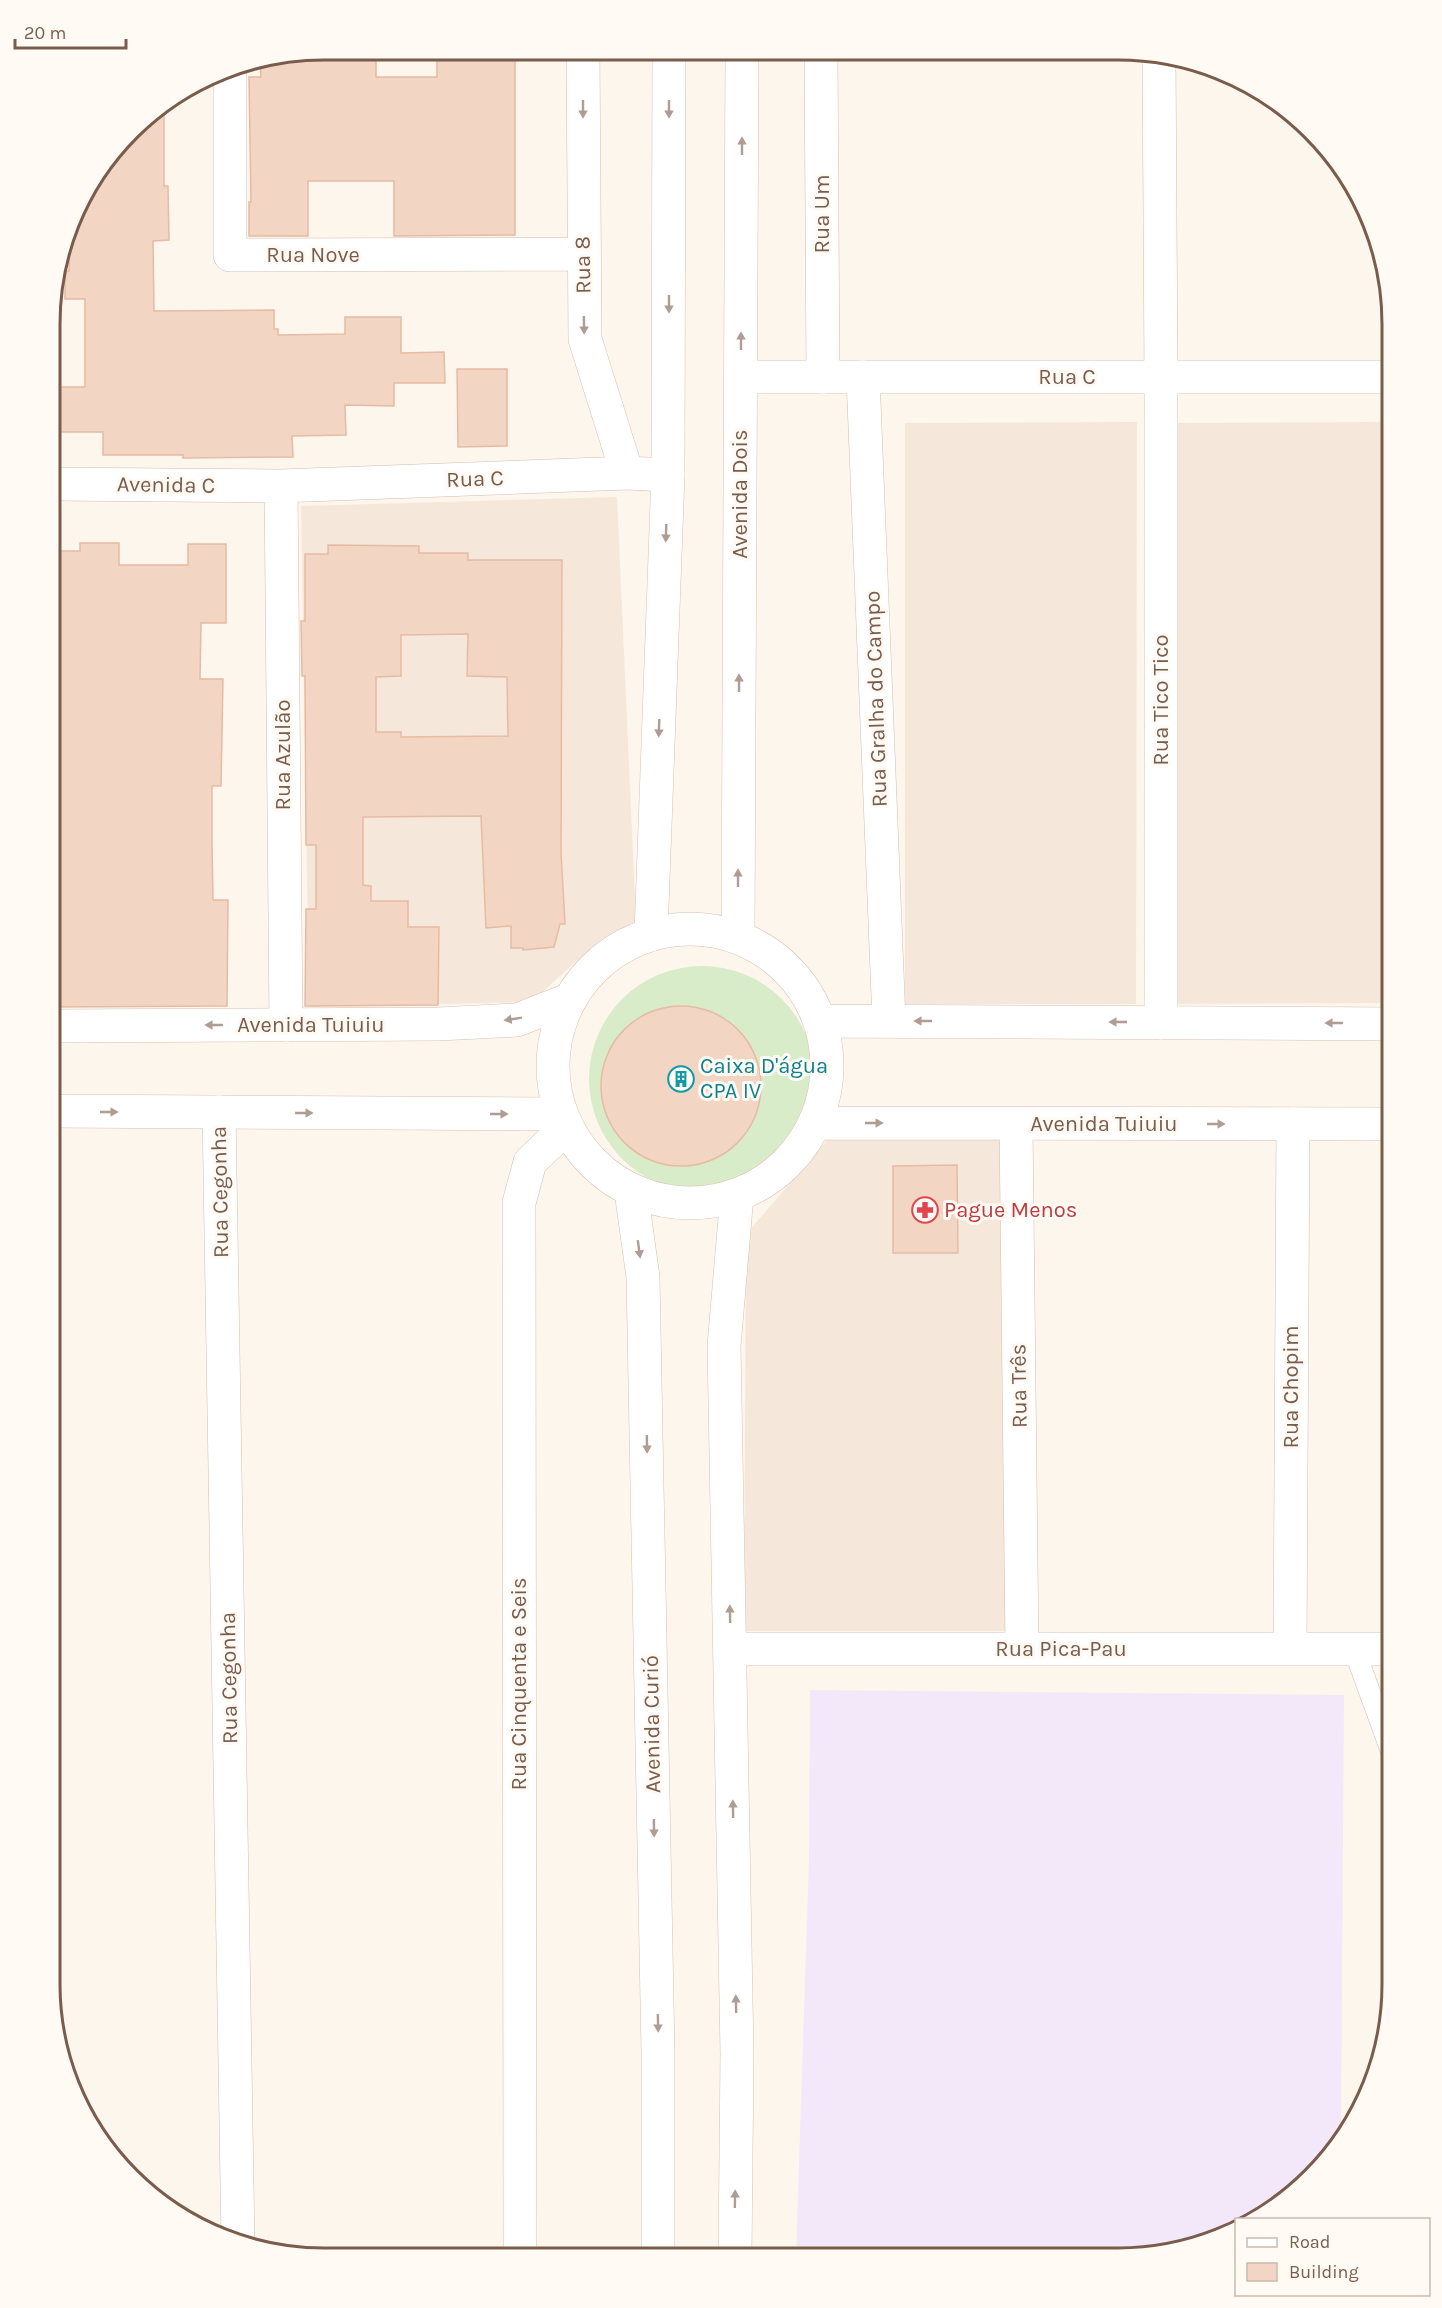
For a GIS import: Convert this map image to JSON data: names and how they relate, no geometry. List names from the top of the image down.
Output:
{
  "streets": {
    "street": [
      "Rua Um",
      "Rua Nove",
      "Rua 8",
      "Rua C",
      "Avenida C",
      "Avenida Dois",
      "Rua Gralha do Campo",
      "Rua Tico Tico",
      "Rua Azulão",
      "Avenida Tuiuiu",
      "Rua Cegonha",
      "Rua Três",
      "Rua Chopim",
      "Rua Pica-Pau",
      "Rua Cinquenta e Seis",
      "Avenida Curió"
    ]
  },
  "crossings": [
    ["Rua Um", "Rua C"],
    ["Rua Nove", "Rua 8"],
    ["Rua 8", "Rua C"],
    ["Rua C", "Avenida C"],
    ["Rua C", "Avenida Dois"],
    ["Rua C", "Rua Gralha do Campo"],
    ["Rua C", "Rua Tico Tico"],
    ["Rua C", "Rua Azulão"],
    ["Avenida C", "Rua Azulão"],
    ["Rua Azulão", "Avenida Tuiuiu"],
    ["Avenida Tuiuiu", "Rua Três"],
    ["Avenida Tuiuiu", "Rua Chopim"],
    ["Rua Três", "Rua Pica-Pau"],
    ["Rua Chopim", "Rua Pica-Pau"]
  ],
  "places": {
    "building": ["Caixa D'água CPA IV"],
    "pharmacy": ["Pague Menos"]
  },
  "legend": ["Road", "Building"],
  "scale_bar": "20 m"
}
